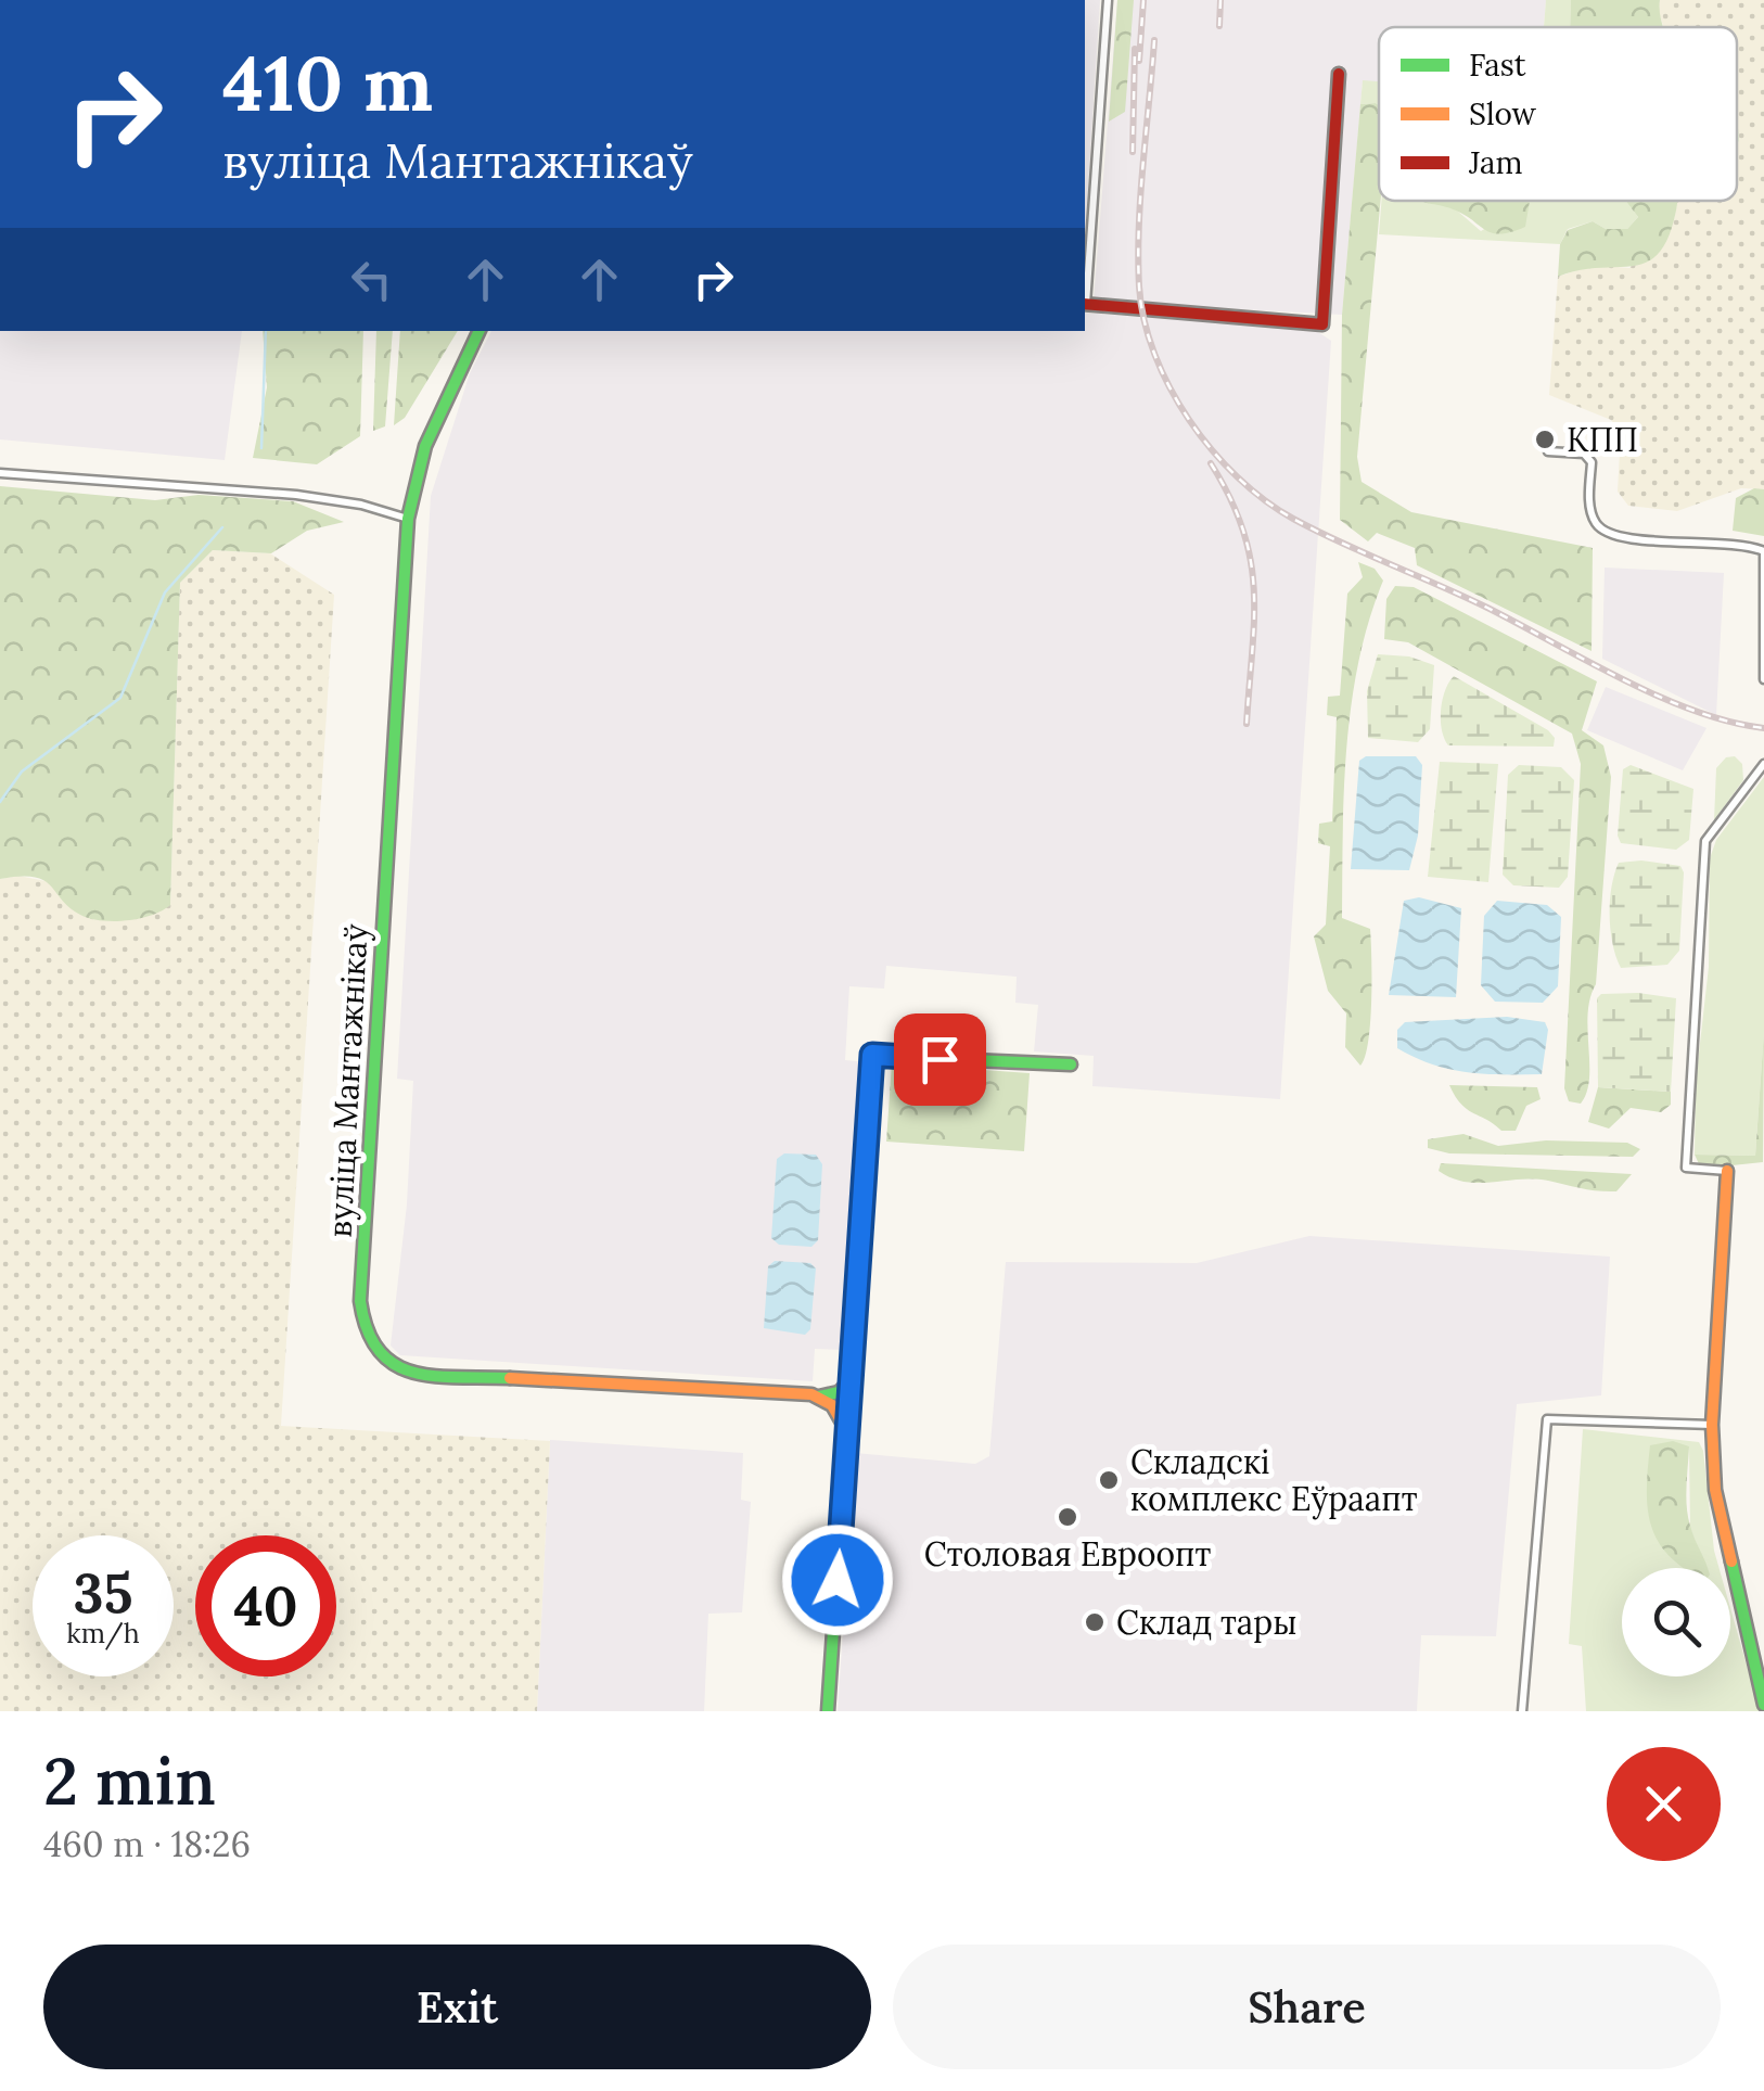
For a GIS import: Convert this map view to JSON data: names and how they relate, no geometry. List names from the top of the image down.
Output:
{
  "streets": {
    "street": ["вуліца Мантажнікаў"]
  },
  "places": [
    "КПП",
    "Складскі комплекс Еўраапт",
    "Столовая Евроопт",
    "Склад тары"
  ],
  "legend": ["Fast", "Slow", "Jam"],
  "page": {
    "turn": ["410 m", "вуліца Мантажнікаў"],
    "speed": "35 km/h",
    "limit": "40",
    "heading": ["2 min", "460 m · 18:26"],
    "buttons": ["Exit", "Share"]
  }
}
